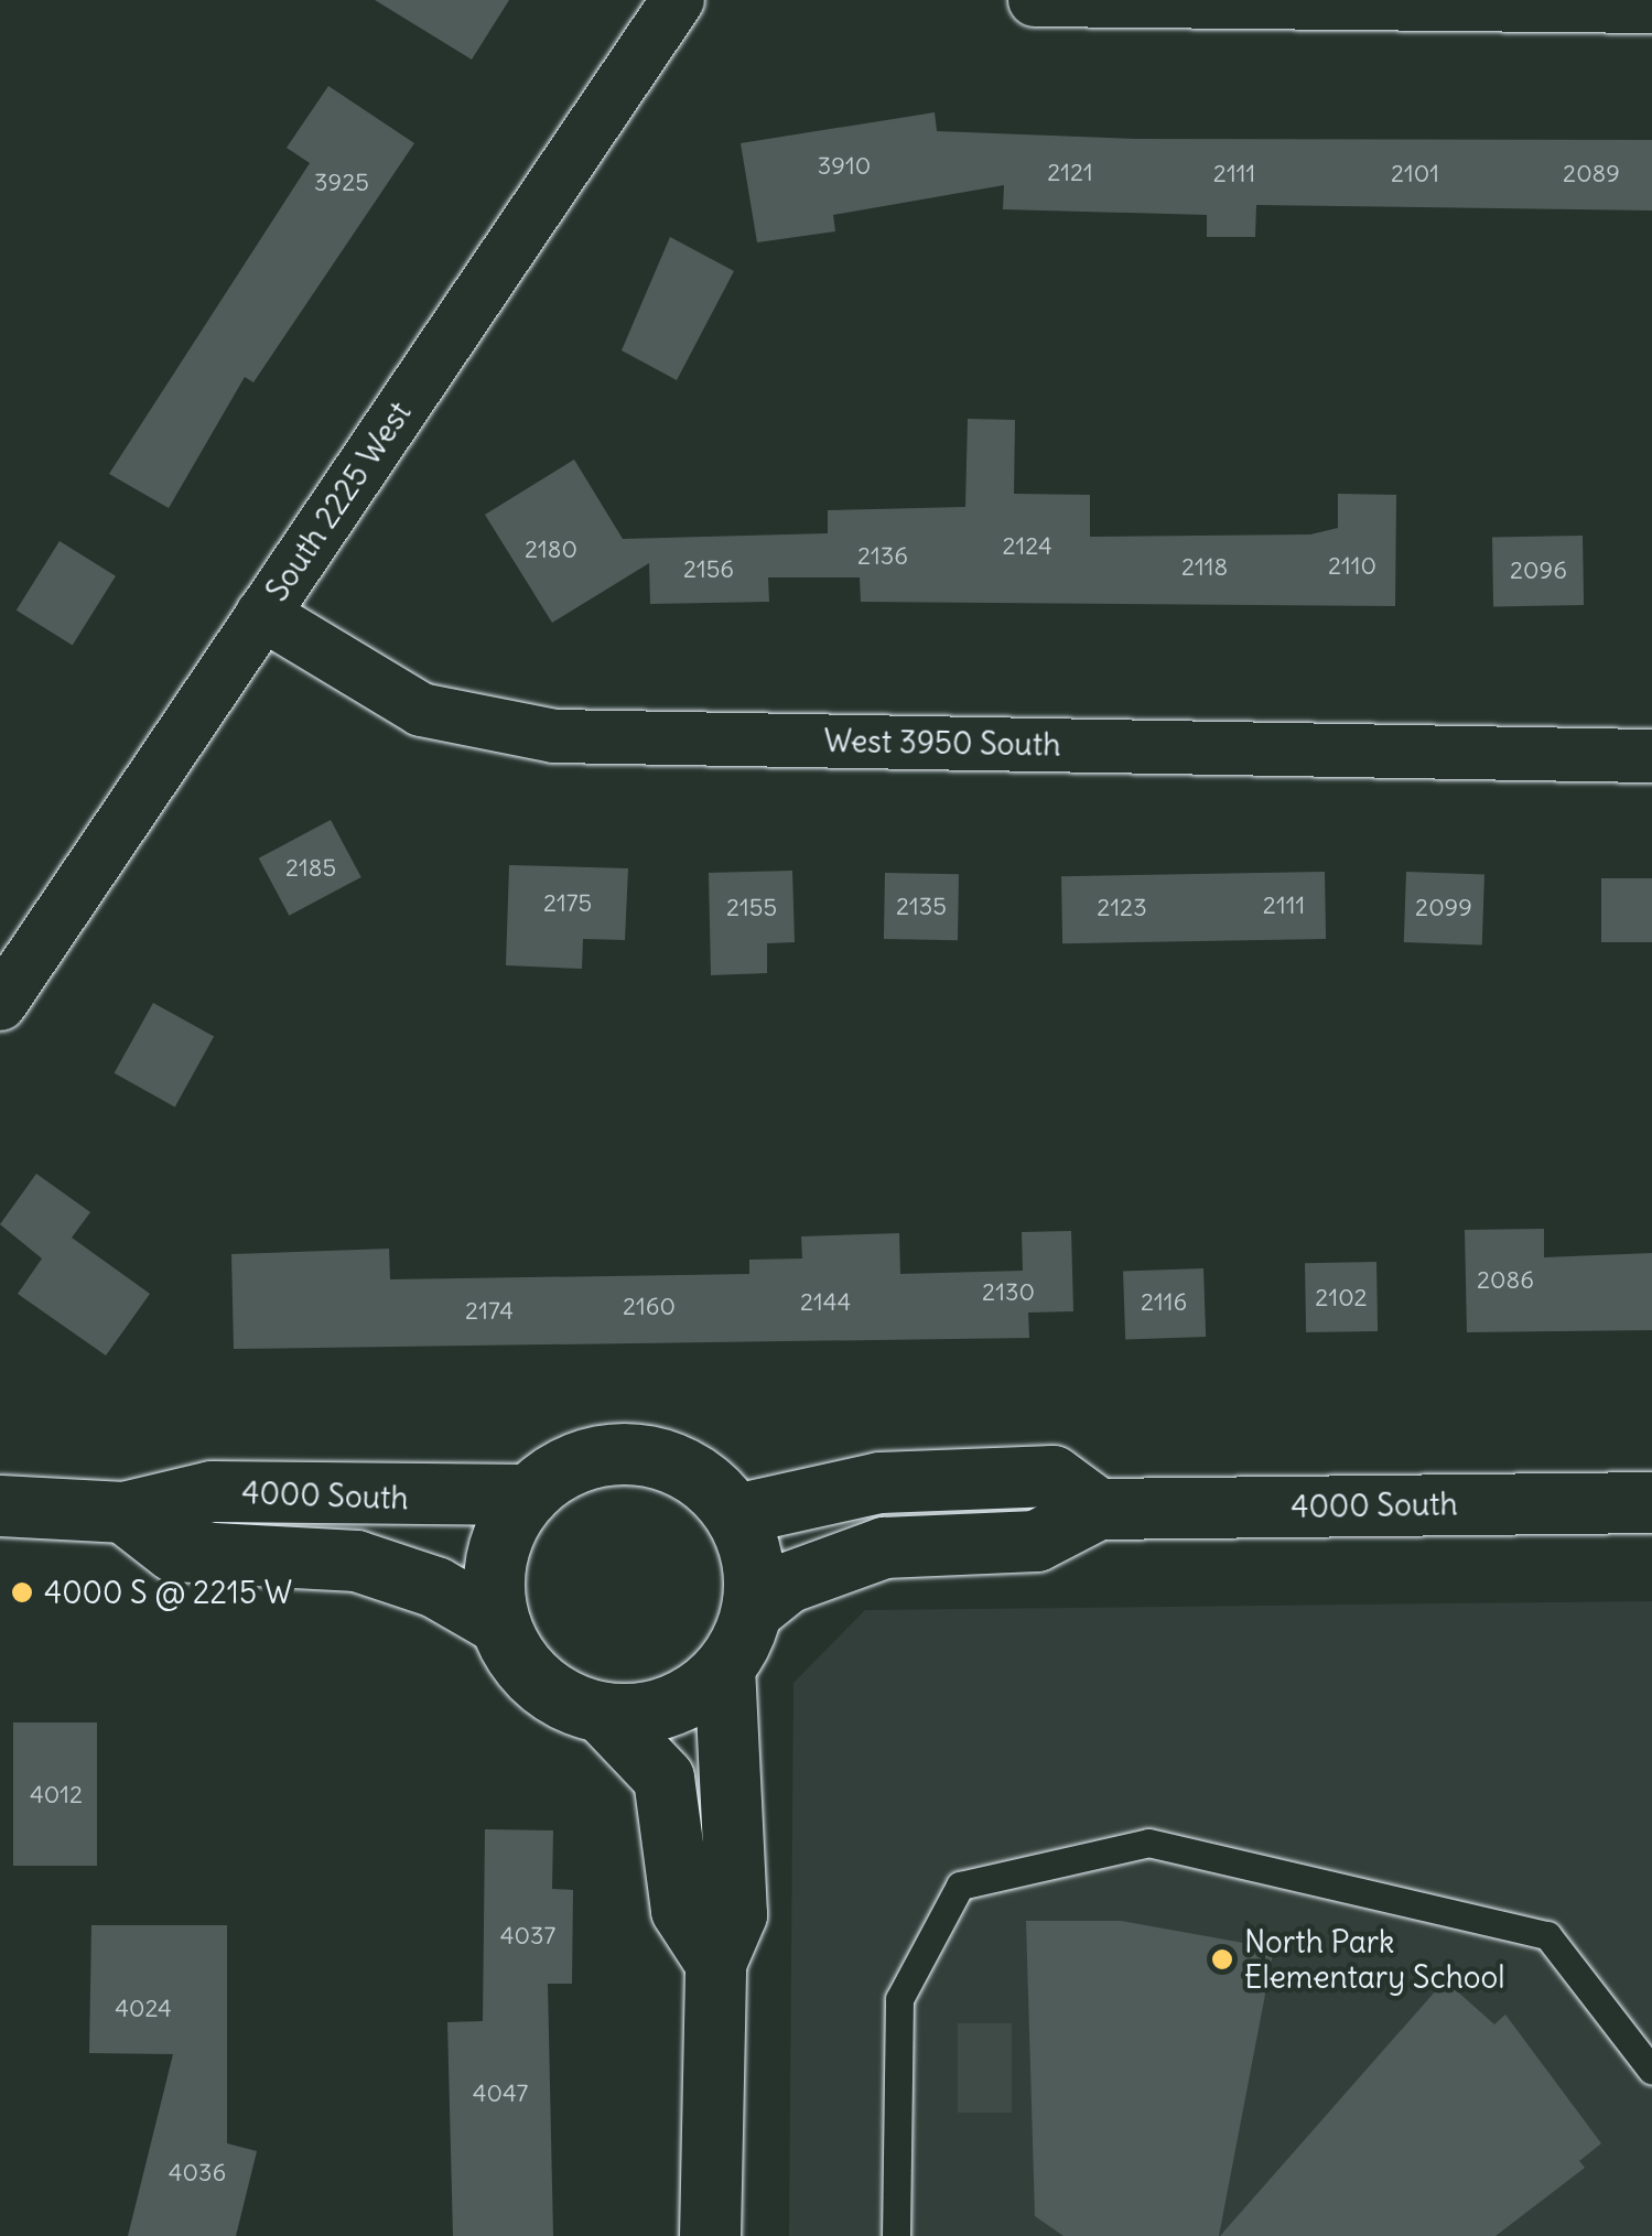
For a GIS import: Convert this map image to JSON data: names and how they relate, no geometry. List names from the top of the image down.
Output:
{
  "streets": {
    "street": ["South 2225 West", "West 3950 South", "4000 South"]
  },
  "crossings": [
    ["South 2225 West", "West 3950 South"]
  ],
  "places": ["4000 S @ 2215 W", "North Park Elementary School"],
  "house_numbers": [
    "3910",
    "2121",
    "2111",
    "2101",
    "2089",
    "3925",
    "2124",
    "2180",
    "2136",
    "2110",
    "2118",
    "2156",
    "2096",
    "2185",
    "2175",
    "2111",
    "2135",
    "2155",
    "2123",
    "2099",
    "2086",
    "2130",
    "2102",
    "2144",
    "2116",
    "2160",
    "2174",
    "4012",
    "4037",
    "4024",
    "4047",
    "4036"
  ]
}
